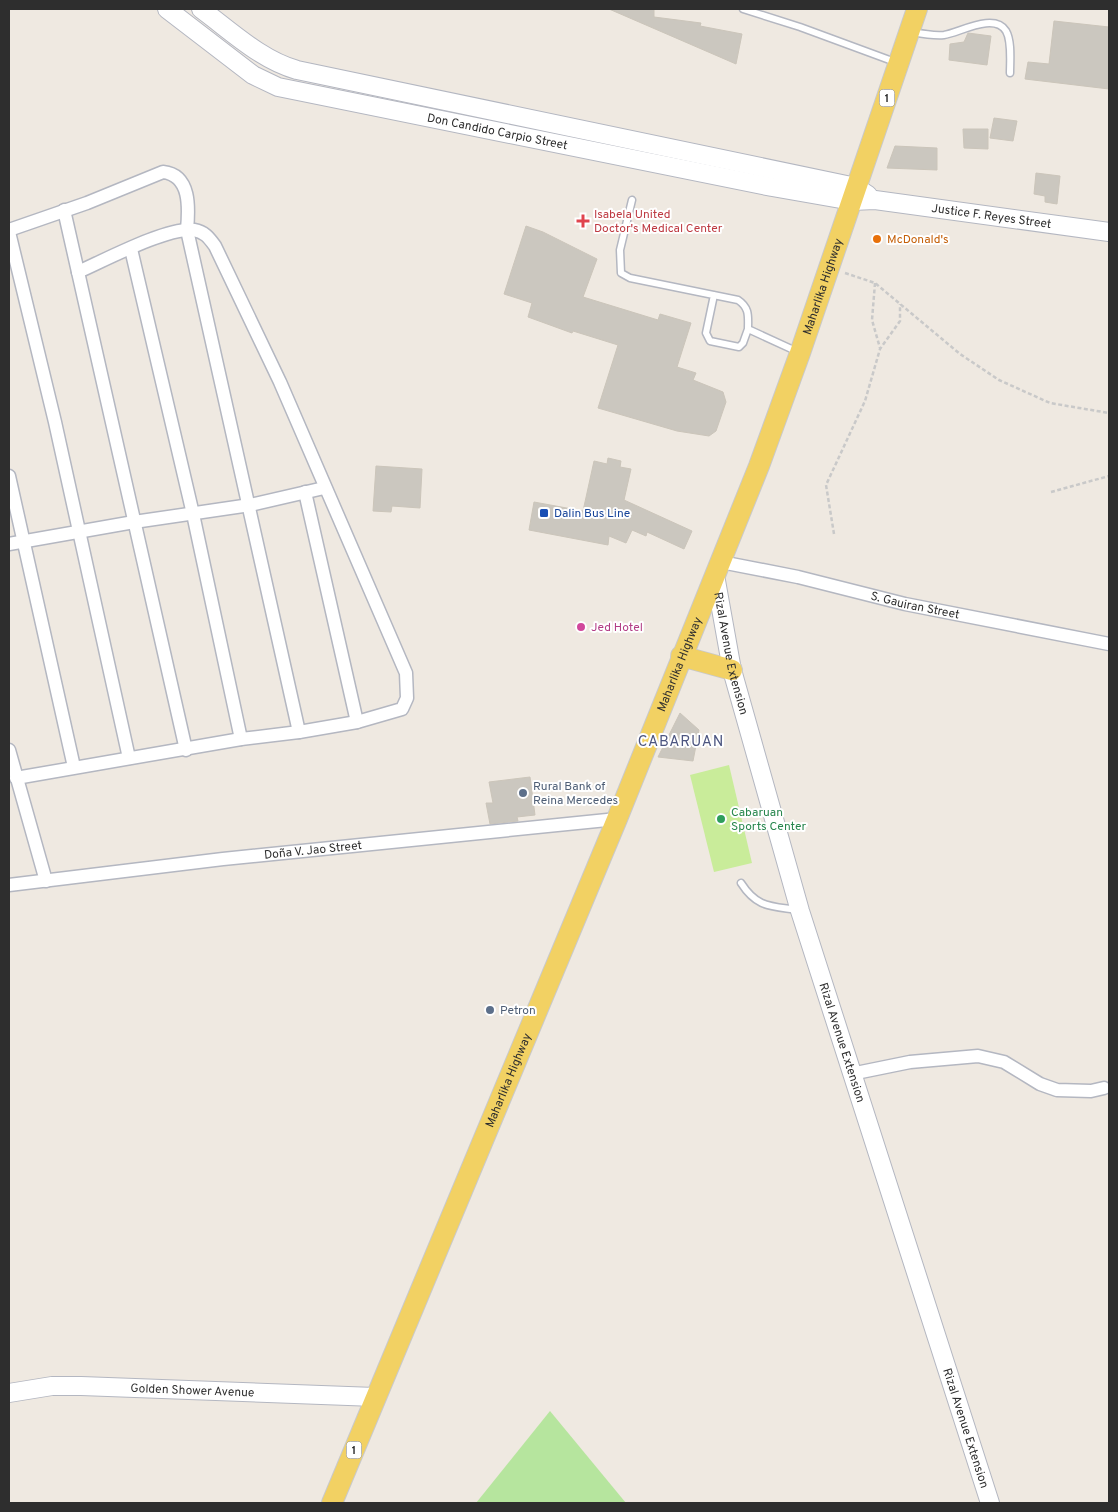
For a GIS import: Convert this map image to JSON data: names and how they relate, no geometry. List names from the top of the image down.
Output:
{
  "streets": {
    "main road": ["1", "Maharlika Highway"],
    "street": [
      "Don Candido Carpio Street",
      "Justice F. Reyes Street",
      "S. Gauiran Street",
      "Rizal Avenue Extension",
      "Doña V. Jao Street",
      "Golden Shower Avenue"
    ]
  },
  "crossings": [
    ["Don Candido Carpio Street", "Justice F. Reyes Street"],
    ["Don Candido Carpio Street", "Maharlika Highway"],
    ["Justice F. Reyes Street", "Maharlika Highway"],
    ["Maharlika Highway", "S. Gauiran Street"],
    ["Maharlika Highway", "Rizal Avenue Extension"],
    ["Maharlika Highway", "Doña V. Jao Street"],
    ["Maharlika Highway", "Golden Shower Avenue"],
    ["S. Gauiran Street", "Rizal Avenue Extension"]
  ],
  "districts": ["CABARUAN"],
  "places": {
    "health": ["Isabela United Doctor's Medical Center"],
    "other": [
      "McDonald's",
      "Jed Hotel",
      "Rural Bank of Reina Mercedes",
      "Cabaruan Sports Center",
      "Petron"
    ],
    "transit": ["Dalin Bus Line"]
  }
}
